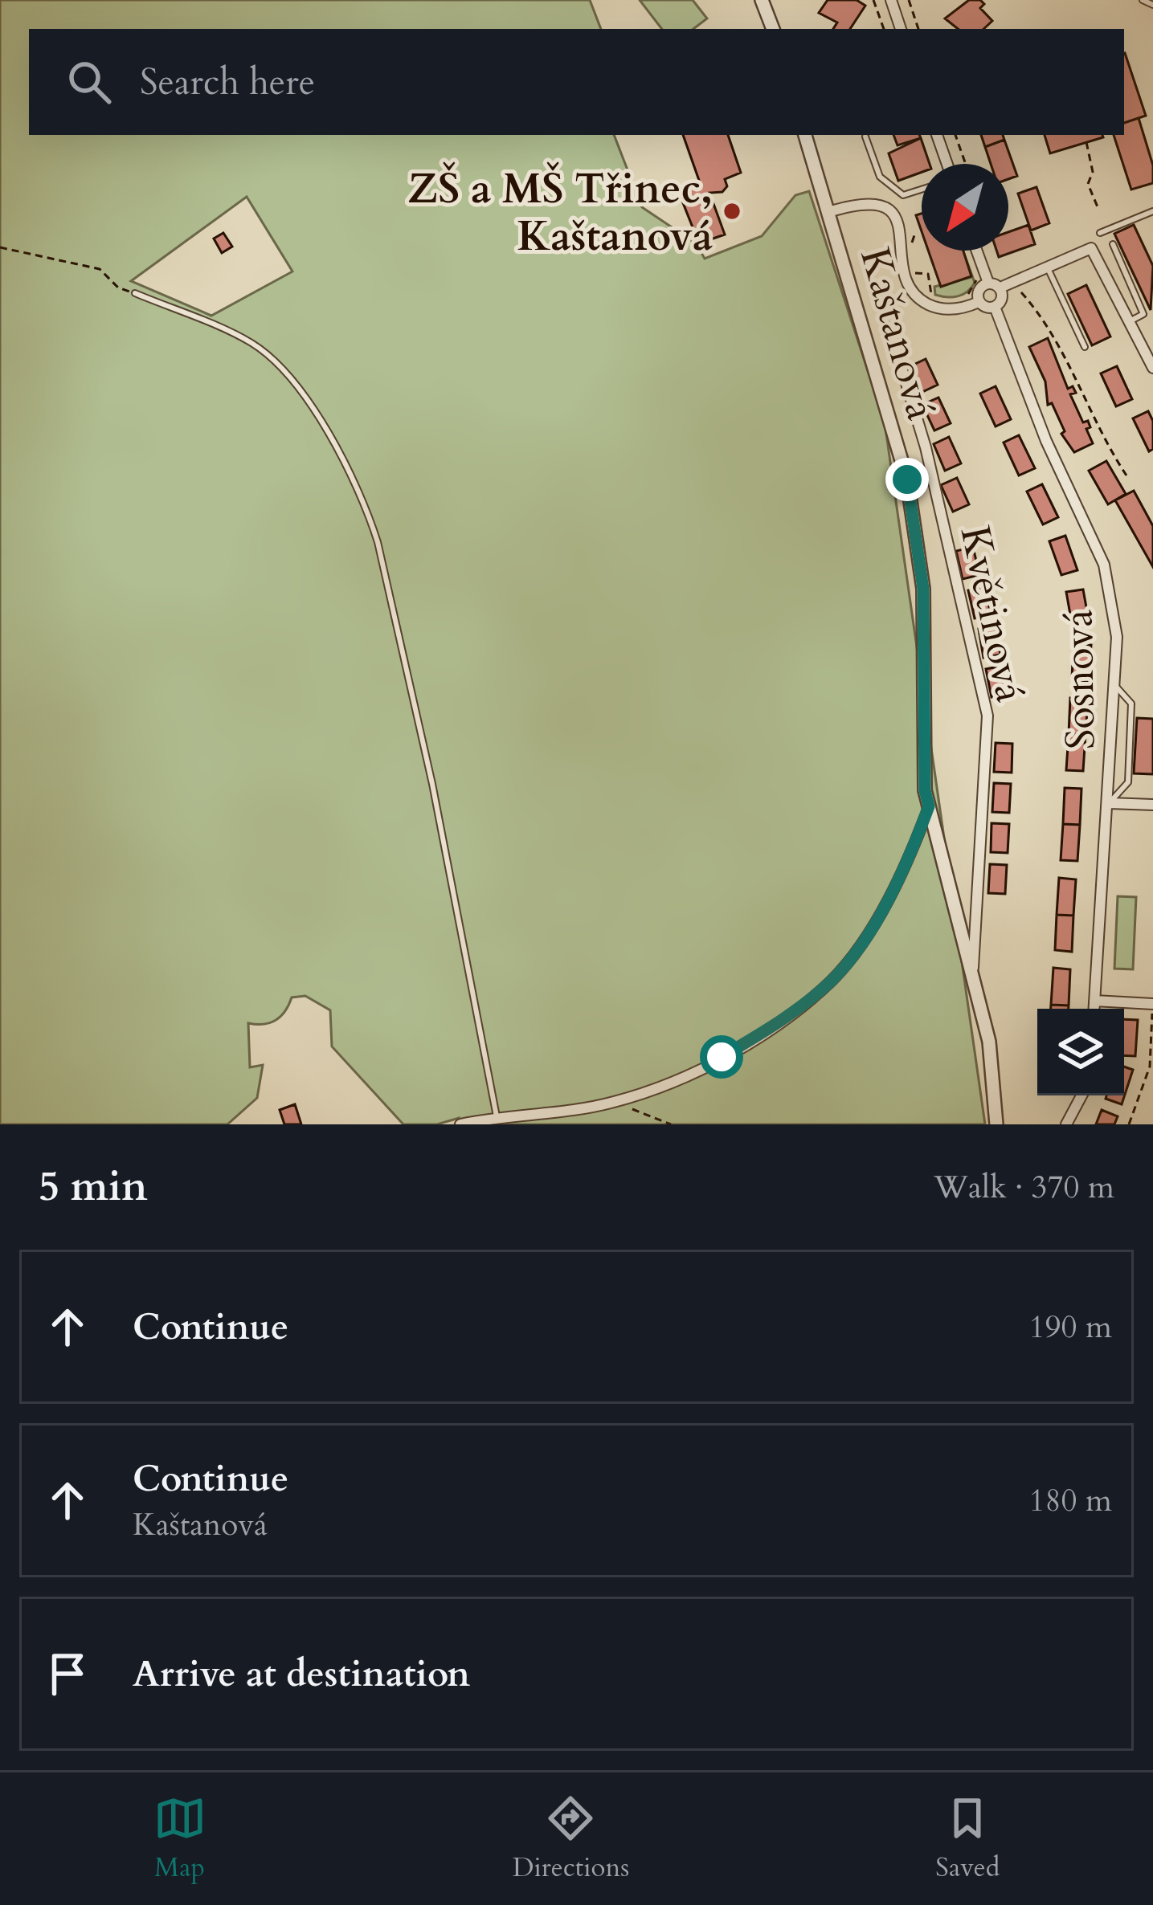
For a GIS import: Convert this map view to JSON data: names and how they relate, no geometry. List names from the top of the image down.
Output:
{
  "streets": {
    "street": ["Kaštanová", "Květinová", "Sosnová"]
  },
  "crossings": [
    ["Kaštanová", "Květinová"]
  ],
  "places": ["ZŠ a MŠ Třinec, Kaštanová"],
  "north": "bottom left",
  "page": {
    "search": "Search here",
    "heading": ["5 min", "Walk · 370 m"],
    "list": [
      ["Continue", "190 m"],
      ["Continue", "Kaštanová", "180 m"],
      "Arrive at destination"
    ],
    "nav": ["Map", "Directions", "Saved"]
  }
}
